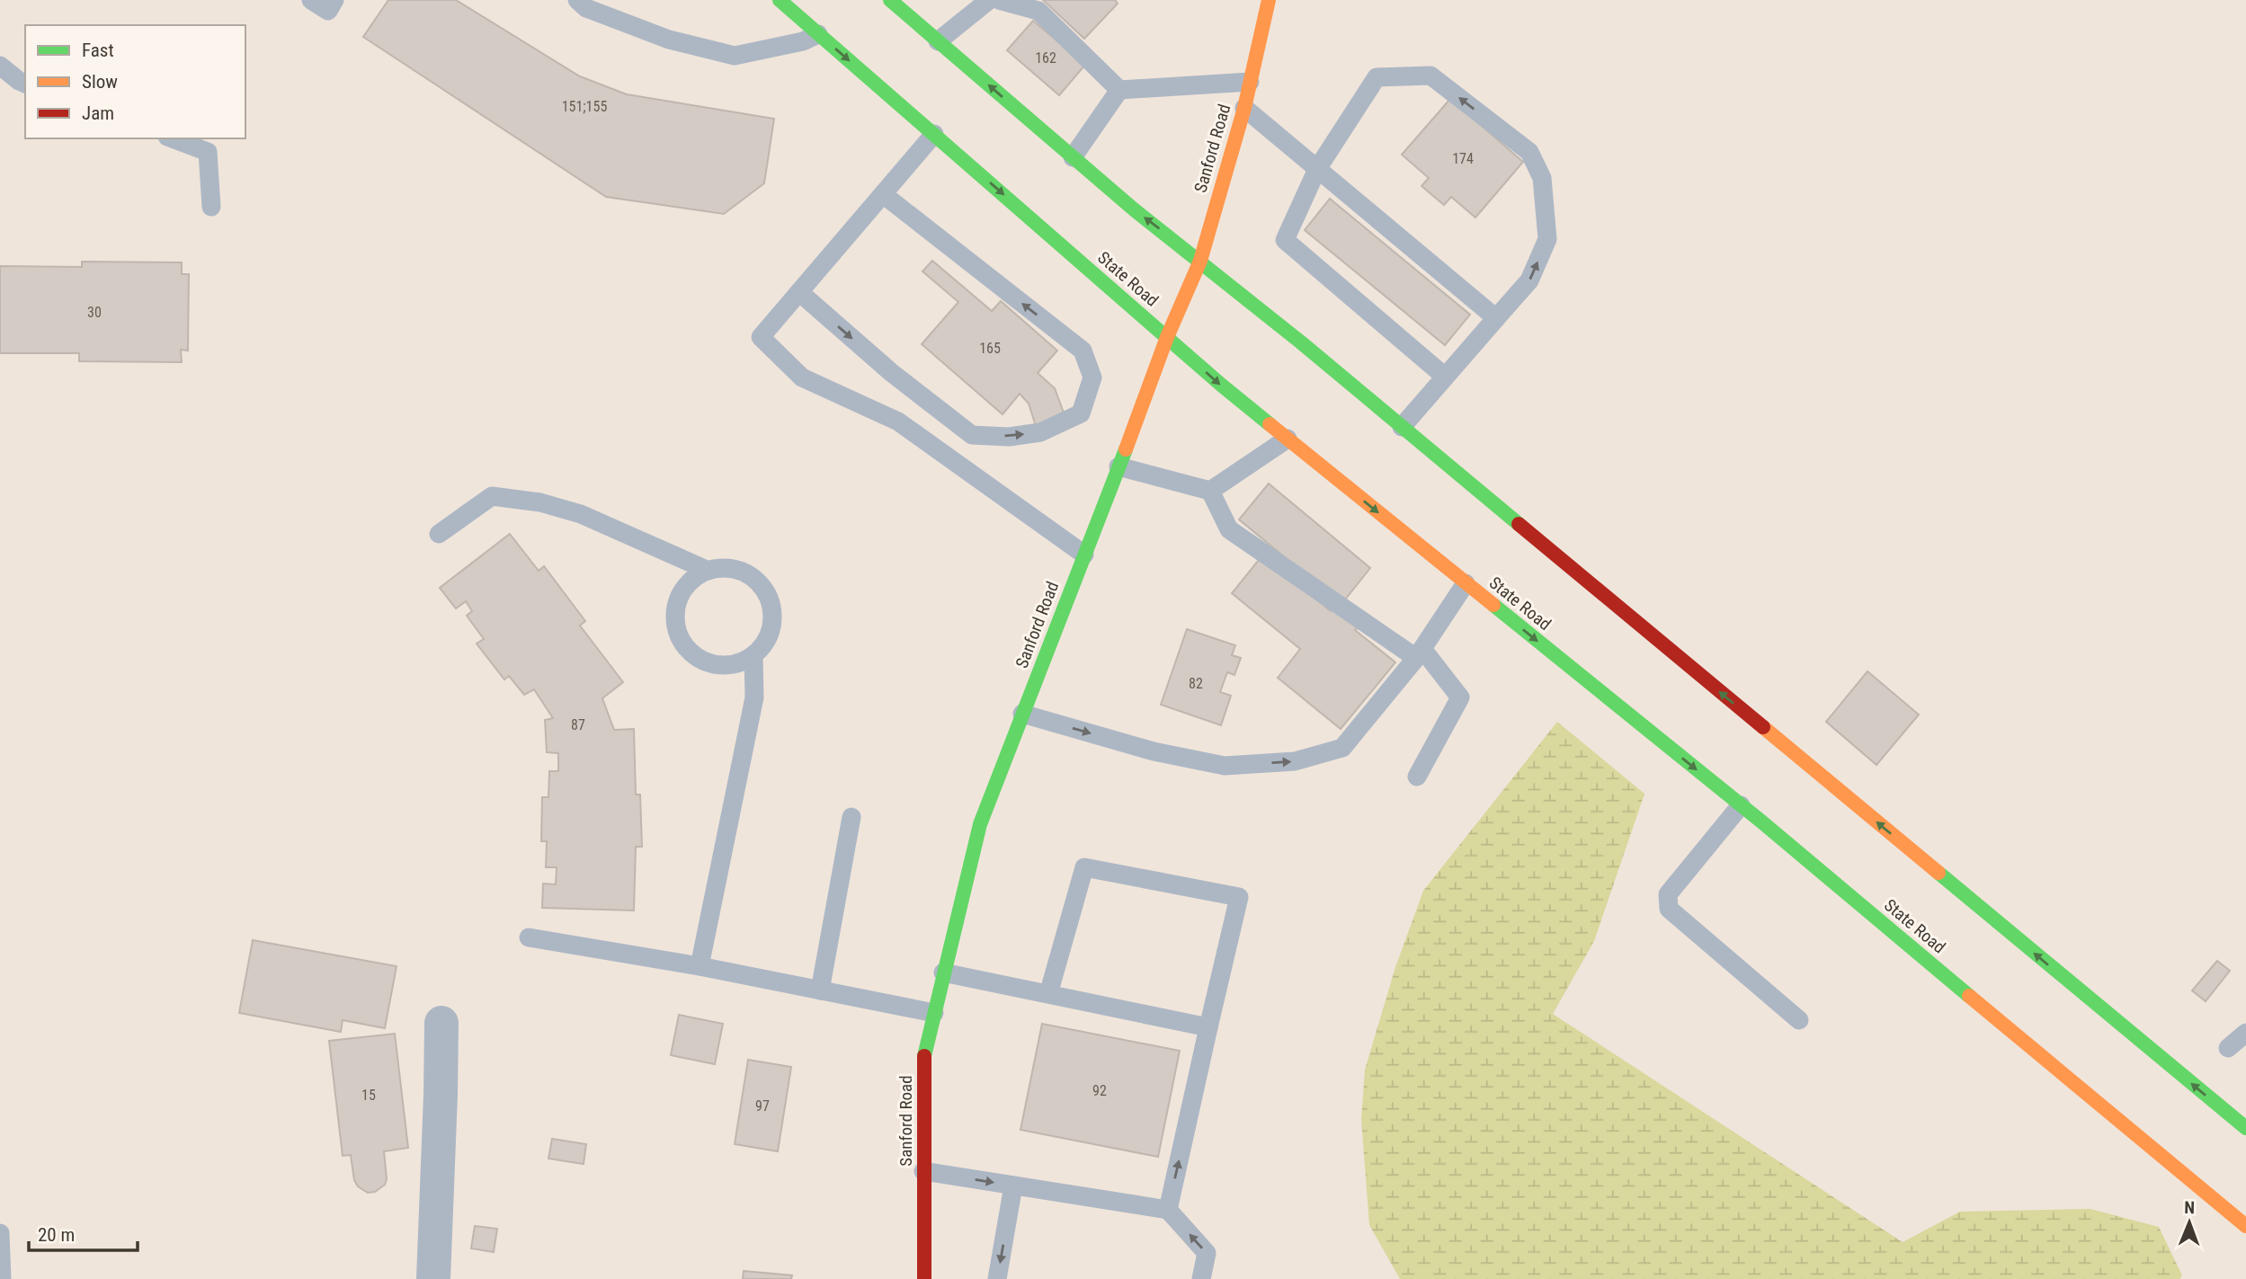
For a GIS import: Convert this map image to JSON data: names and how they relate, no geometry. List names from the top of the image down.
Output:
{
  "streets": {
    "main road": ["Sanford Road", "State Road"]
  },
  "crossings": [
    ["Sanford Road", "State Road"]
  ],
  "house_numbers": [
    "162",
    "151;155",
    "174",
    "30",
    "165",
    "82",
    "87",
    "92",
    "15",
    "97"
  ],
  "legend": ["Fast", "Slow", "Jam"],
  "scale_bar": "20 m",
  "north": "top"
}
